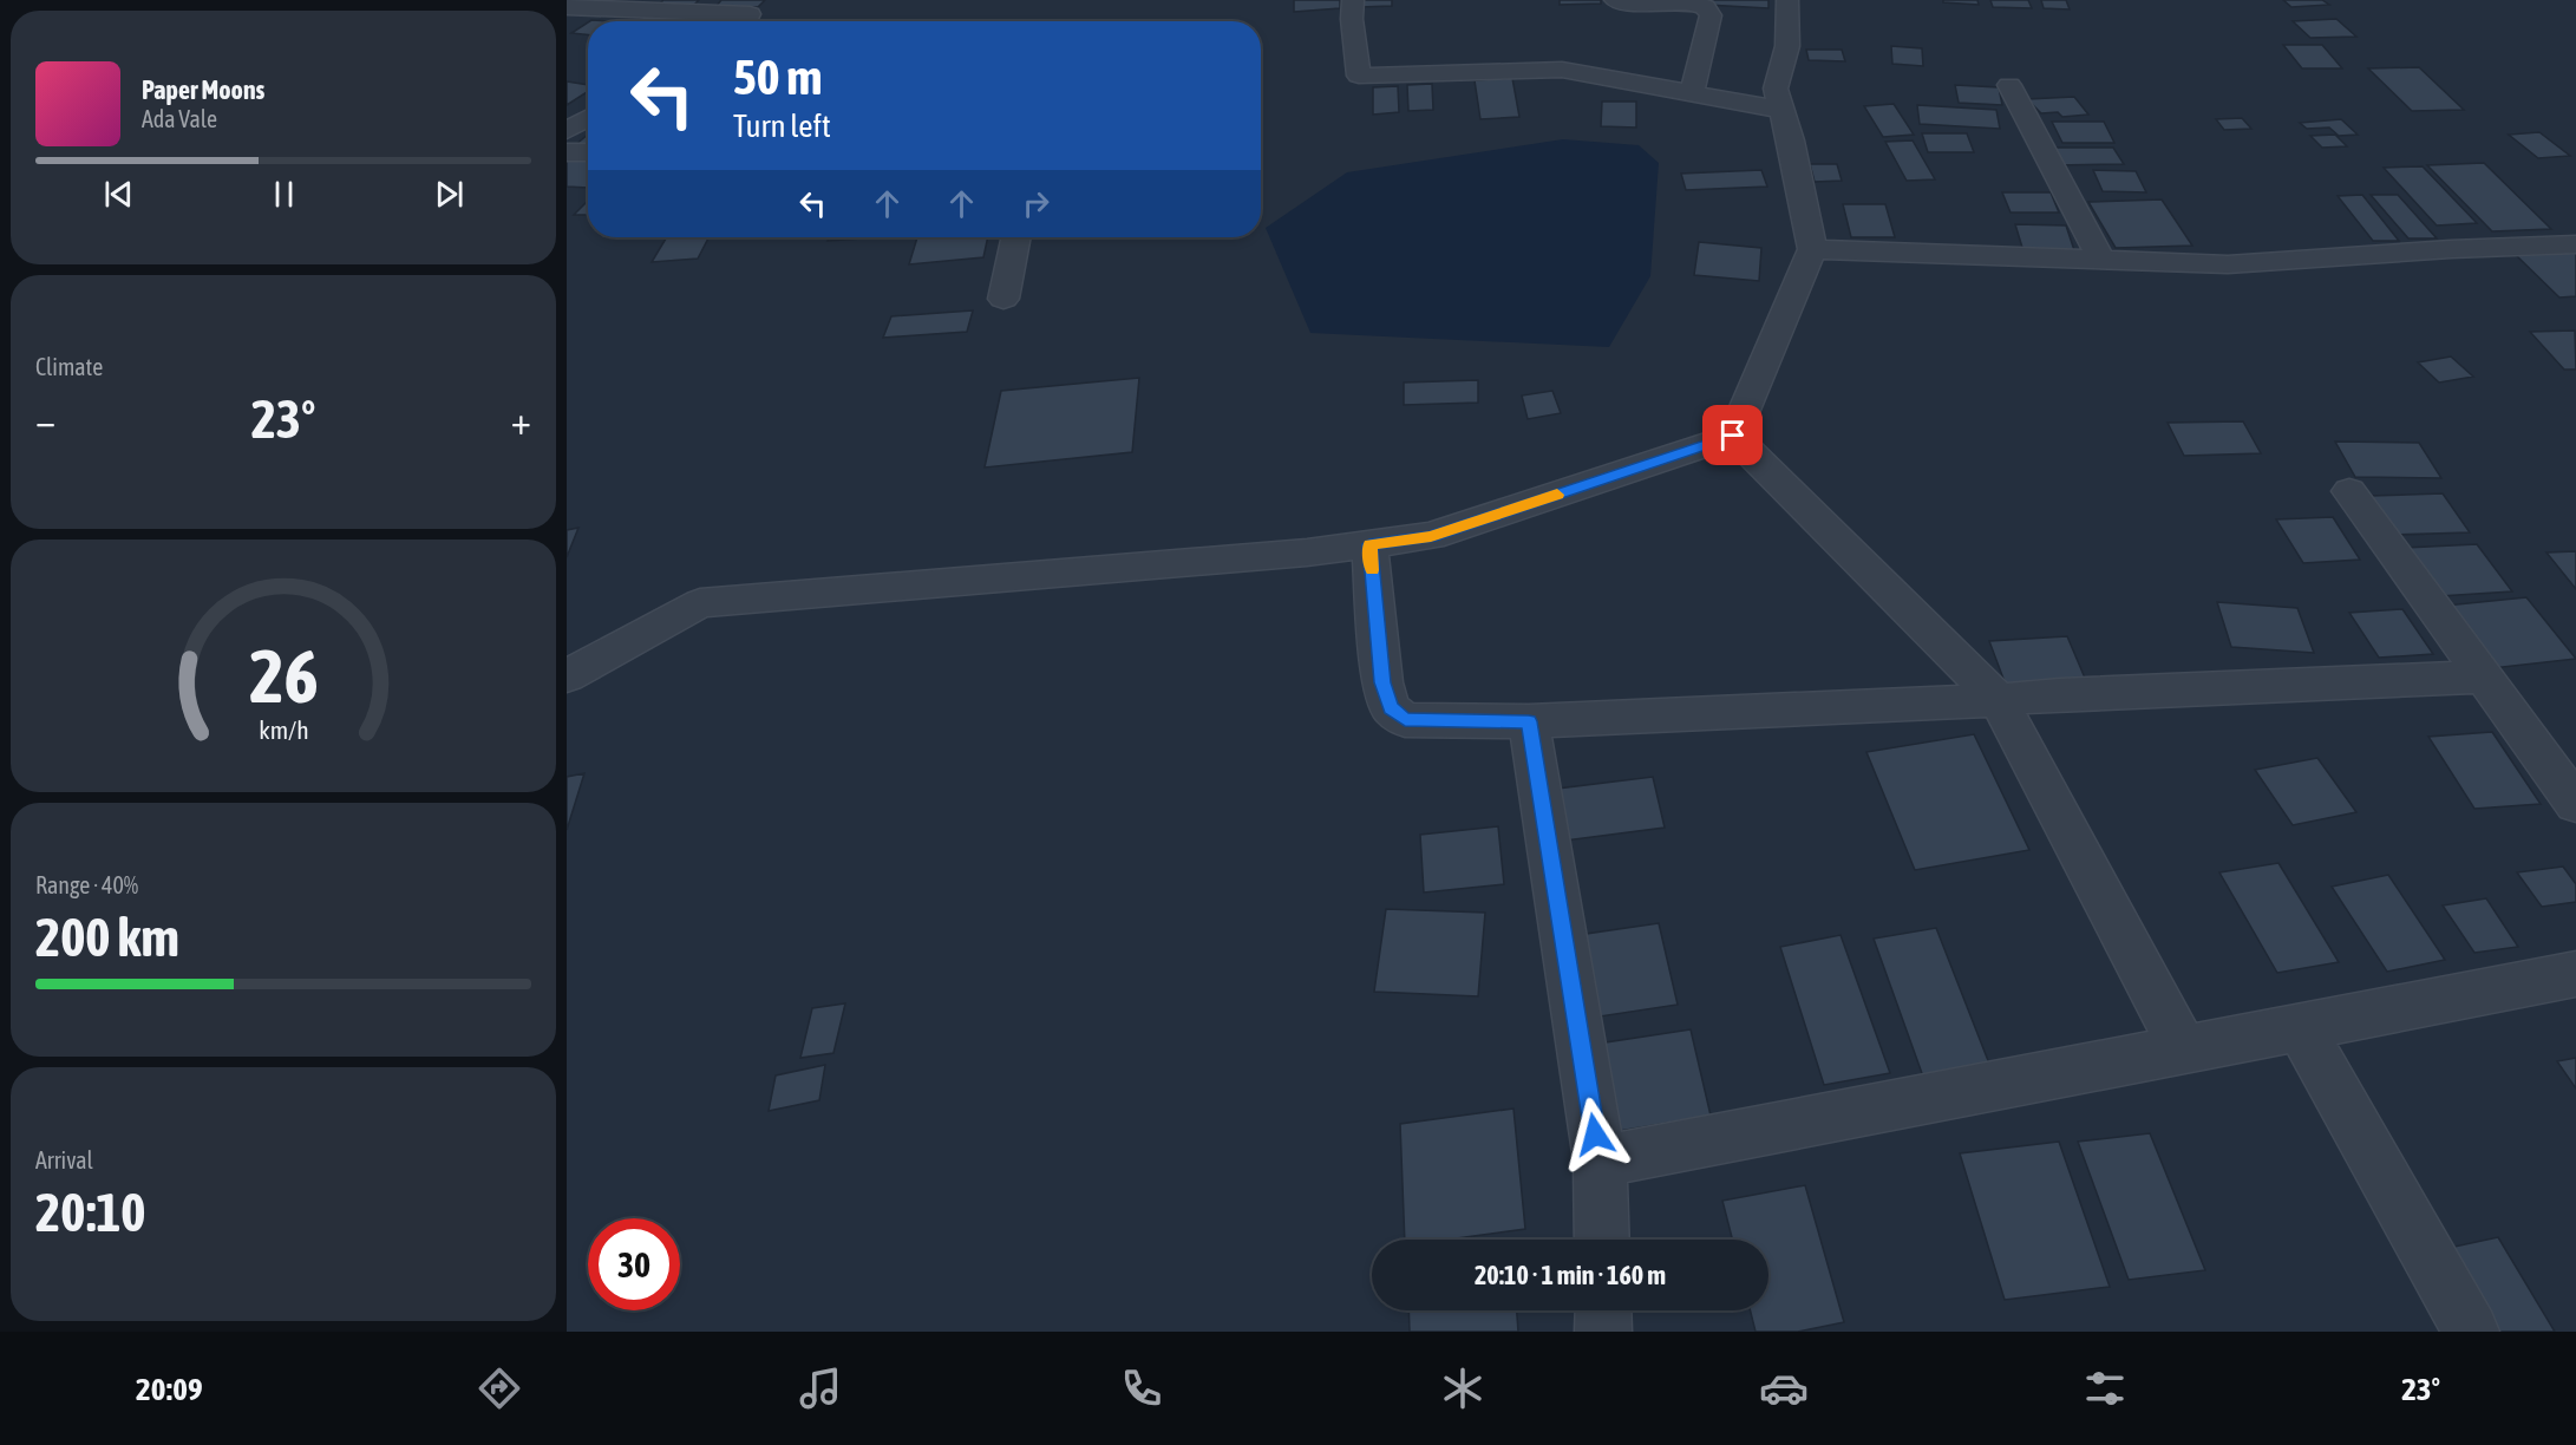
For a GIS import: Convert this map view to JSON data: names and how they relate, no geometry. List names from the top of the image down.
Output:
{
  "page": {
    "turn": ["50 m", "Turn left"],
    "song": ["Paper Moons", "Ada Vale"],
    "tile": [
      "Climate",
      ["Range · 40%", "200 km"],
      ["Arrival", "20:10"]
    ],
    "heat": ["−", "23°", "+"],
    "limit": "30",
    "trip": "20:10 · 1 min · 160 m",
    "tabs": ["20:09", "23°"],
    "gauge": ["26", "km/h"]
  }
}
